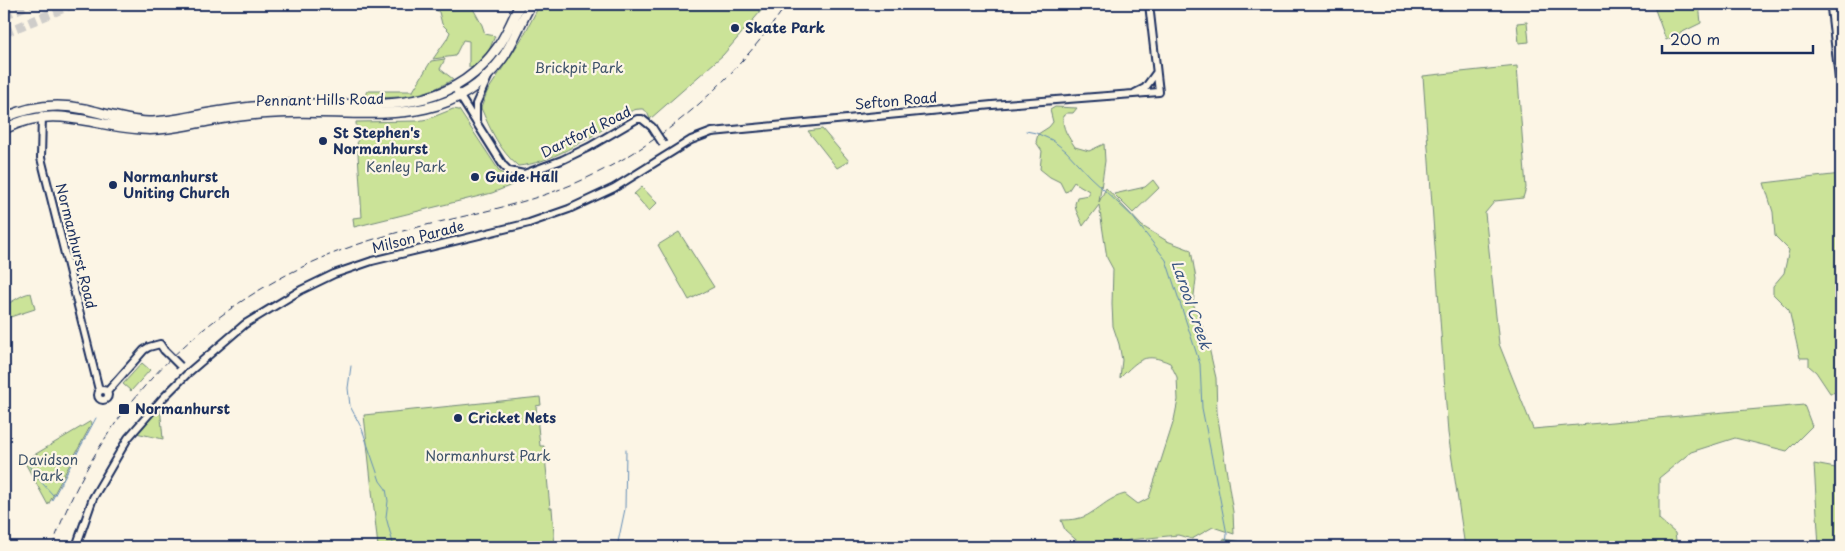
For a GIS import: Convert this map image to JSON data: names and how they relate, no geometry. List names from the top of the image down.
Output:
{
  "streets": {
    "highway": ["Pennant Hills Road"],
    "street": [
      "Sefton Road",
      "Dartford Road",
      "Milson Parade",
      "Normanhurst Road"
    ]
  },
  "crossings": [
    ["Pennant Hills Road", "Dartford Road"],
    ["Pennant Hills Road", "Normanhurst Road"],
    ["Sefton Road", "Dartford Road"],
    ["Sefton Road", "Milson Parade"],
    ["Dartford Road", "Milson Parade"],
    ["Milson Parade", "Normanhurst Road"]
  ],
  "water": ["Larool Creek"],
  "parks": [
    "Brickpit Park",
    "Kenley Park",
    "Normanhurst Park",
    "Davidson Park"
  ],
  "places": {
    "other": [
      "Skate Park",
      "St Stephen's Normanhurst",
      "Guide Hall",
      "Normanhurst Uniting Church",
      "Cricket Nets"
    ],
    "transit": ["Normanhurst"]
  },
  "scale_bar": "200 m"
}
